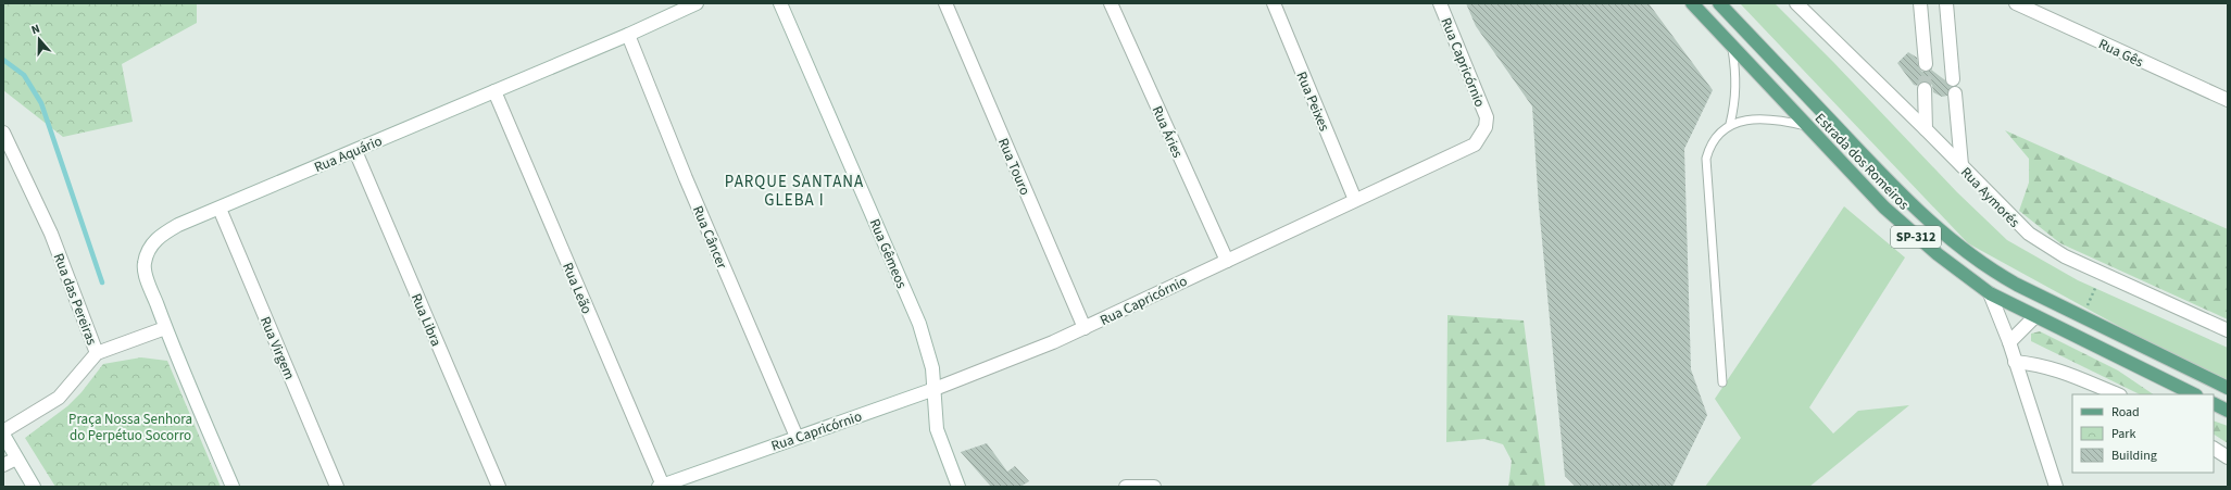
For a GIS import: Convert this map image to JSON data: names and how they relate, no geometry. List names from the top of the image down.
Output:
{
  "streets": {
    "main road": ["Estrada dos Romeiros", "SP-312"],
    "street": [
      "Rua Gês",
      "Rua Capricórnio",
      "Rua Peixes",
      "Rua Áries",
      "Rua Aquário",
      "Rua Touro",
      "Rua Aymorés",
      "Rua Câncer",
      "Rua Gêmeos",
      "Rua Leão",
      "Rua das Pereiras",
      "Rua Libra",
      "Rua Virgem"
    ]
  },
  "crossings": [
    ["Rua Capricórnio", "Rua Peixes"],
    ["Rua Capricórnio", "Rua Áries"],
    ["Rua Capricórnio", "Rua Touro"],
    ["Rua Capricórnio", "Rua Câncer"],
    ["Rua Capricórnio", "Rua Gêmeos"],
    ["Rua Capricórnio", "Rua Leão"],
    ["Rua Aquário", "Rua Câncer"],
    ["Rua Aquário", "Rua Leão"],
    ["Rua Aquário", "Rua Libra"],
    ["Rua Aquário", "Rua Virgem"]
  ],
  "districts": ["PARQUE SANTANA GLEBA I"],
  "parks": ["Praça Nossa Senhora do Perpétuo Socorro"],
  "legend": ["Road", "Park", "Building"],
  "north": "top"
}
